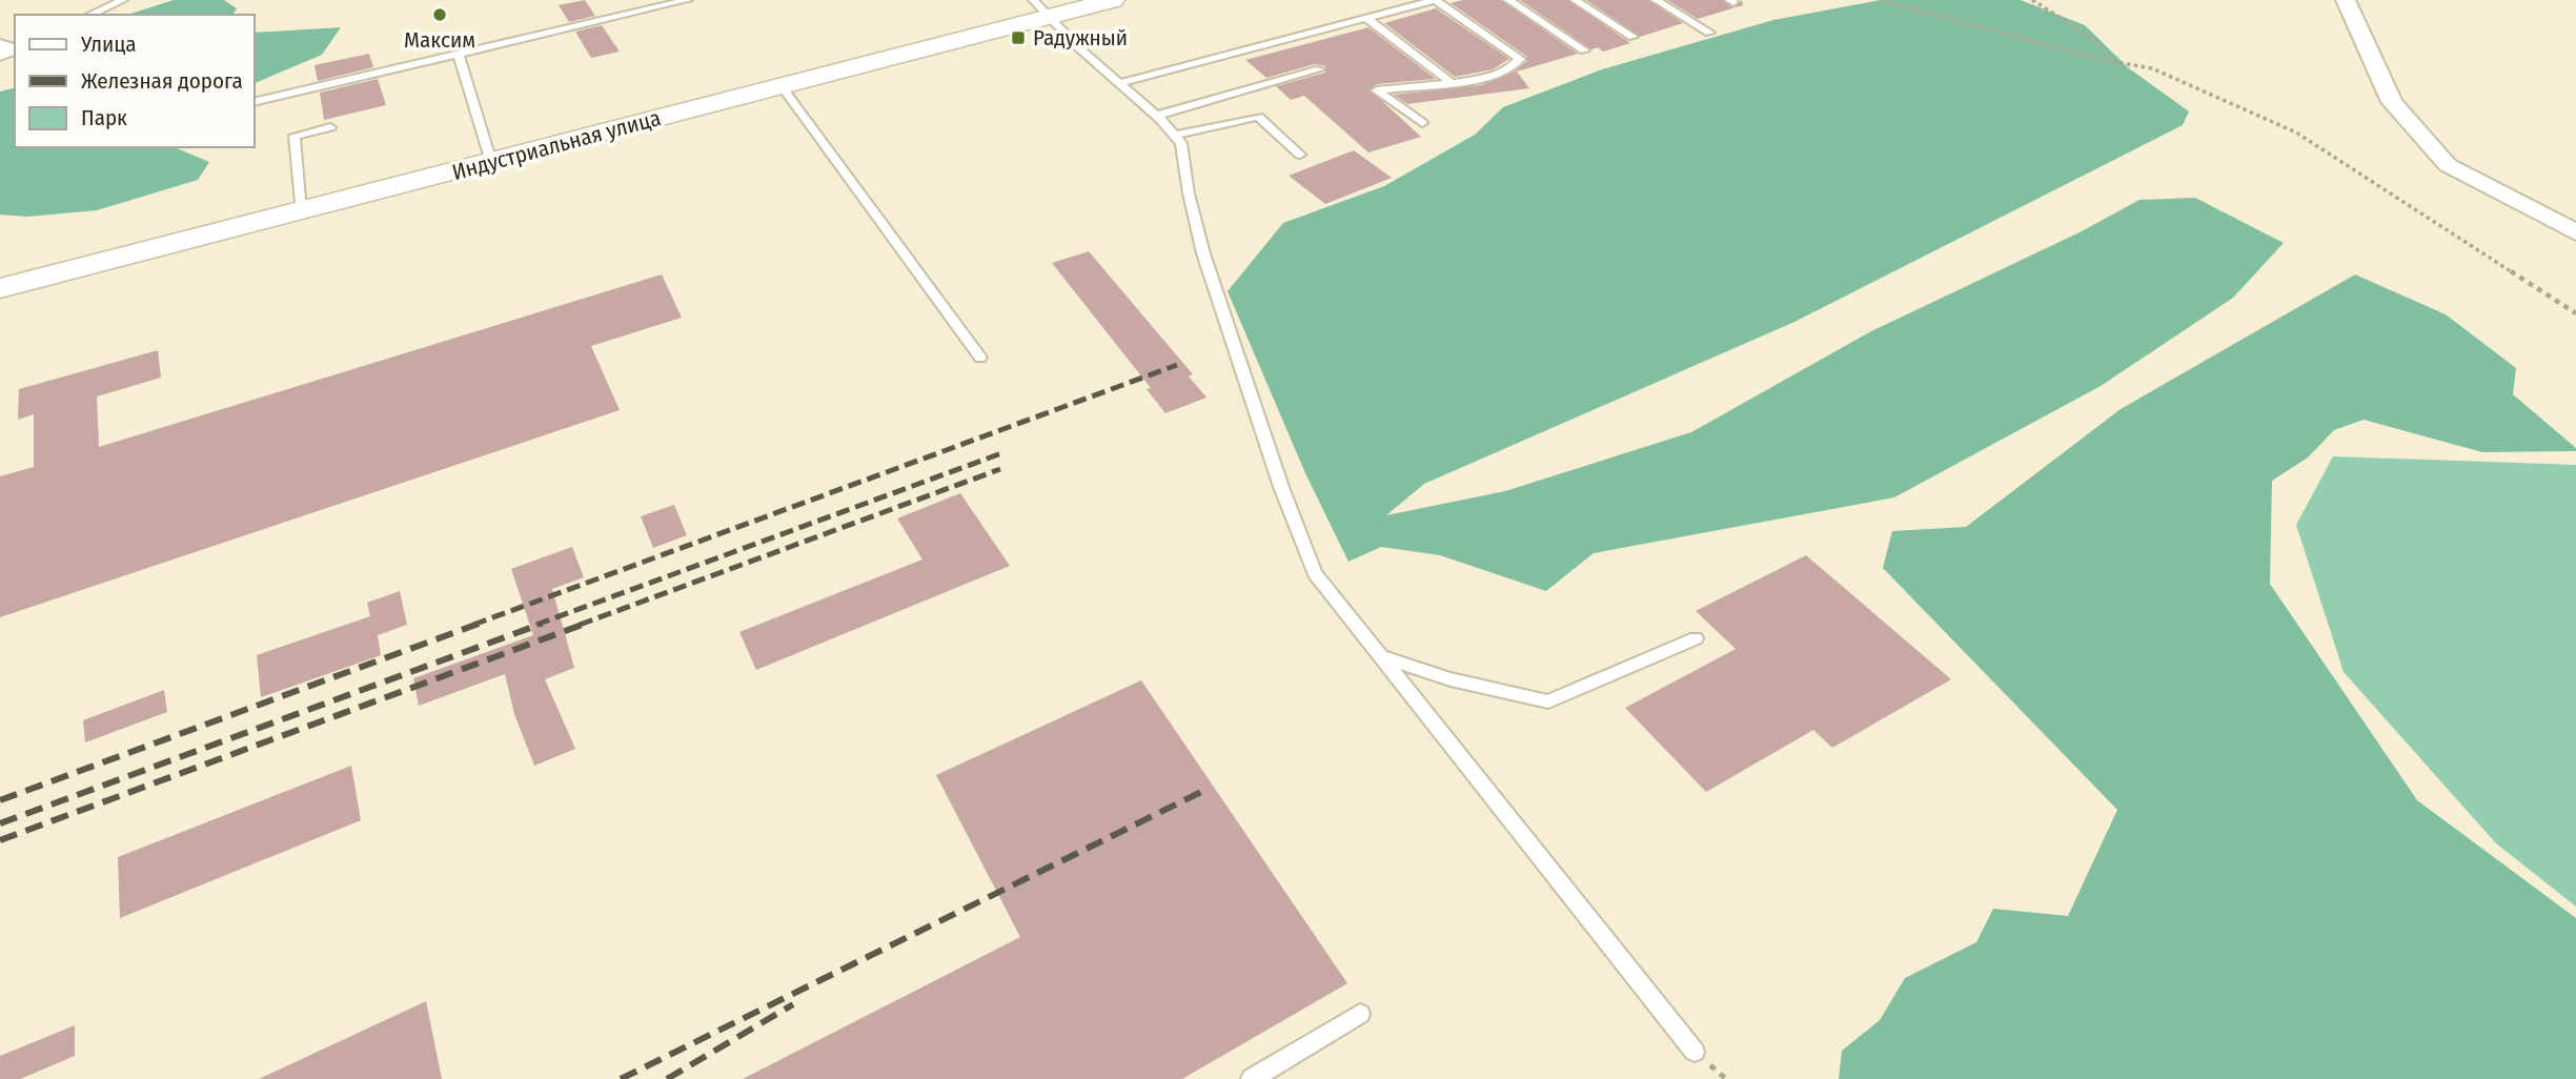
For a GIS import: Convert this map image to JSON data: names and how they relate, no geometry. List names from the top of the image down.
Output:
{
  "streets": {
    "street": ["Индустриальная улица"]
  },
  "places": {
    "other": ["Максим"],
    "transit": ["Радужный"]
  },
  "legend": ["Улица", "Железная дорога", "Парк"]
}
